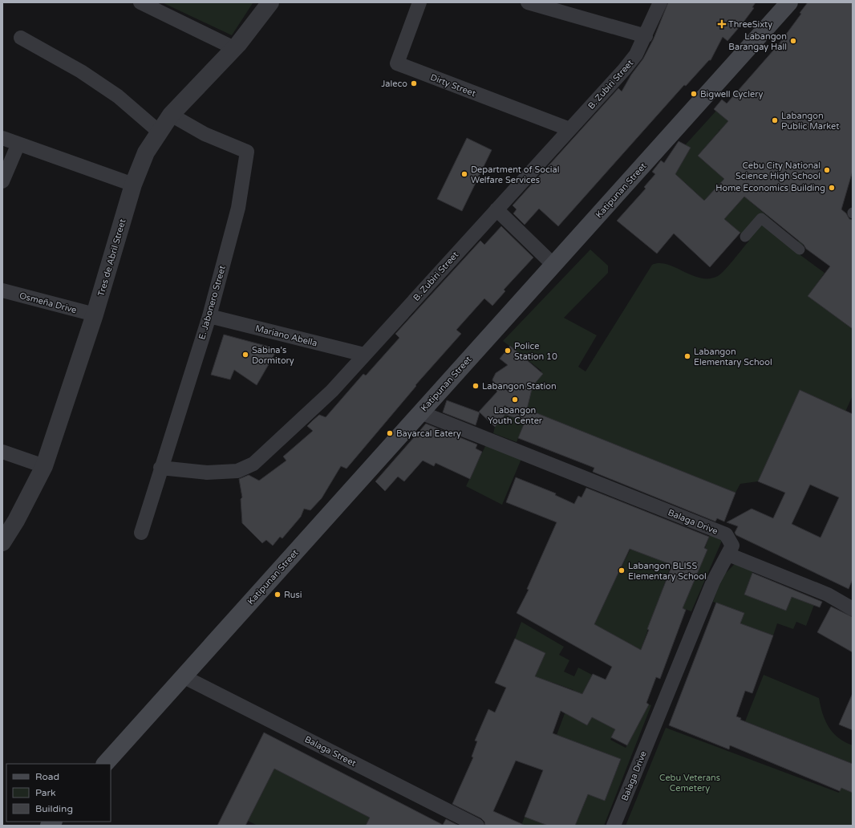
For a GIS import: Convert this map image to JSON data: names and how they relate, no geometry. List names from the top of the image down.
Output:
{
  "streets": {
    "main road": ["Katipunan Street"],
    "street": [
      "B. Zubiri Street",
      "Dirty Street",
      "Tres de Abril Street",
      "Osmeña Drive",
      "E. Jabonero Street",
      "Mariano Abella",
      "Balaga Drive",
      "Balaga Street"
    ]
  },
  "crossings": [
    ["B. Zubiri Street", "Dirty Street"],
    ["B. Zubiri Street", "E. Jabonero Street"],
    ["B. Zubiri Street", "Mariano Abella"],
    ["Katipunan Street", "Balaga Drive"],
    ["Katipunan Street", "Balaga Street"],
    ["Tres de Abril Street", "Osmeña Drive"],
    ["Tres de Abril Street", "E. Jabonero Street"],
    ["E. Jabonero Street", "Mariano Abella"]
  ],
  "parks": ["Cebu Veterans Cemetery"],
  "places": {
    "health": ["ThreeSixty"],
    "other": [
      "Labangon Barangay Hall",
      "Jaleco",
      "Bigwell Cyclery",
      "Labangon Public Market",
      "Cebu City National Science High School",
      "Department of Social Welfare Services",
      "Home Economics Building",
      "Police Station 10",
      "Sabina's Dormitory",
      "Labangon Elementary School",
      "Labangon Station",
      "Labangon Youth Center",
      "Bayarcal Eatery",
      "Labangon BLISS Elementary School",
      "Rusi"
    ]
  },
  "legend": ["Road", "Park", "Building"]
}
